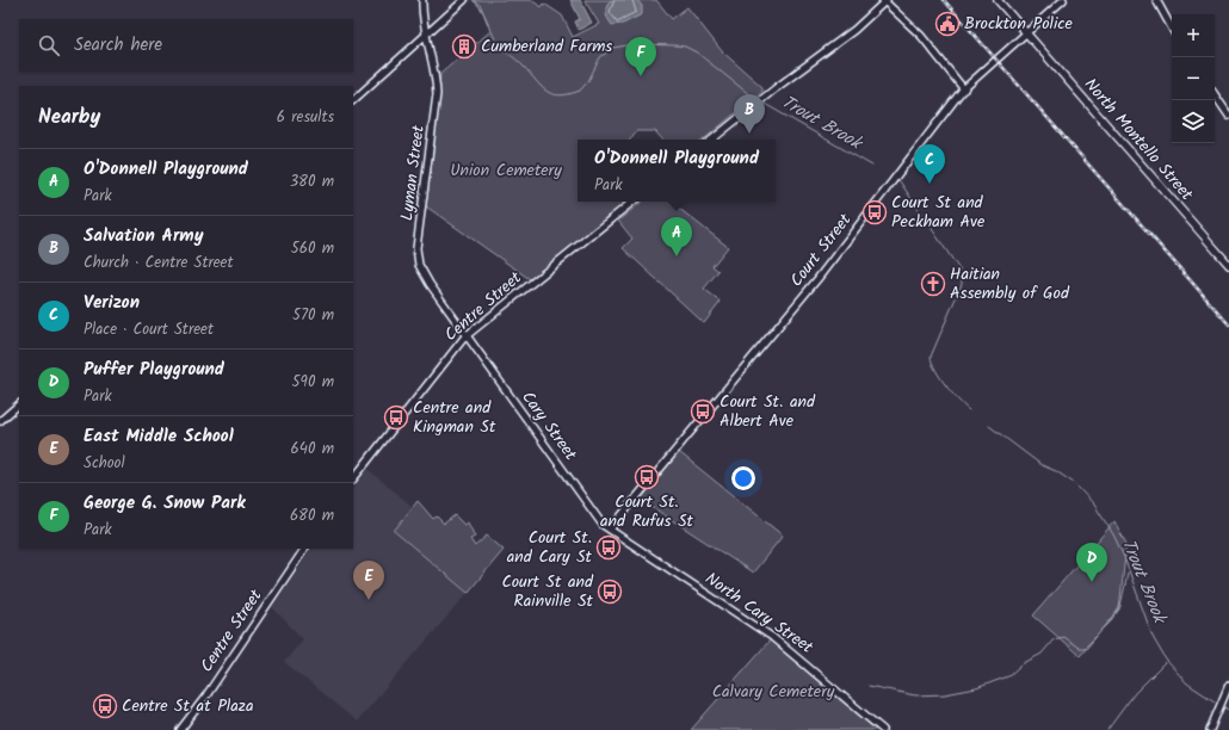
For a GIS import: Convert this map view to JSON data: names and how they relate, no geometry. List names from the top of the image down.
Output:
{
  "streets": {
    "main road": [
      "North Montello Street",
      "Lyman Street",
      "Court Street",
      "Centre Street",
      "Cary Street",
      "North Cary Street"
    ]
  },
  "crossings": [
    ["North Montello Street", "Court Street"],
    ["Lyman Street", "Centre Street"],
    ["Lyman Street", "Cary Street"],
    ["Court Street", "Cary Street"],
    ["Court Street", "North Cary Street"],
    ["Centre Street", "Cary Street"],
    ["Cary Street", "North Cary Street"]
  ],
  "water": ["Trout Brook"],
  "parks": ["Union Cemetery", "Calvary Cemetery"],
  "places": {
    "public building": ["Brockton Police"],
    "building": ["Cumberland Farms"],
    "bus stop": [
      "Court St and Peckham Ave",
      "Court St. and Albert Ave",
      "Centre and Kingman St",
      "Court St. and Rufus St",
      "Court St. and Cary St",
      "Court St and Rainville St",
      "Centre St at Plaza"
    ],
    "church": ["Haitian Assembly of God"]
  },
  "page": {
    "map_buttons": ["+", "−"],
    "search": "Search here",
    "pins": [
      "F",
      "B",
      "C",
      "A",
      "D",
      "E"
    ],
    "heading": ["Nearby", "6 results"],
    "popup": ["O'Donnell Playground", "Park"],
    "list": [
      {
        "mark": "A",
        "name": "O'Donnell Playground",
        "note": "Park",
        "value": "380 m"
      },
      {
        "mark": "B",
        "name": "Salvation Army",
        "note": "Church · Centre Street",
        "value": "560 m"
      },
      {
        "mark": "C",
        "name": "Verizon",
        "note": "Place · Court Street",
        "value": "570 m"
      },
      {
        "mark": "D",
        "name": "Puffer Playground",
        "note": "Park",
        "value": "590 m"
      },
      {
        "mark": "E",
        "name": "East Middle School",
        "note": "School",
        "value": "640 m"
      },
      {
        "mark": "F",
        "name": "George G. Snow Park",
        "note": "Park",
        "value": "680 m"
      }
    ]
  }
}
